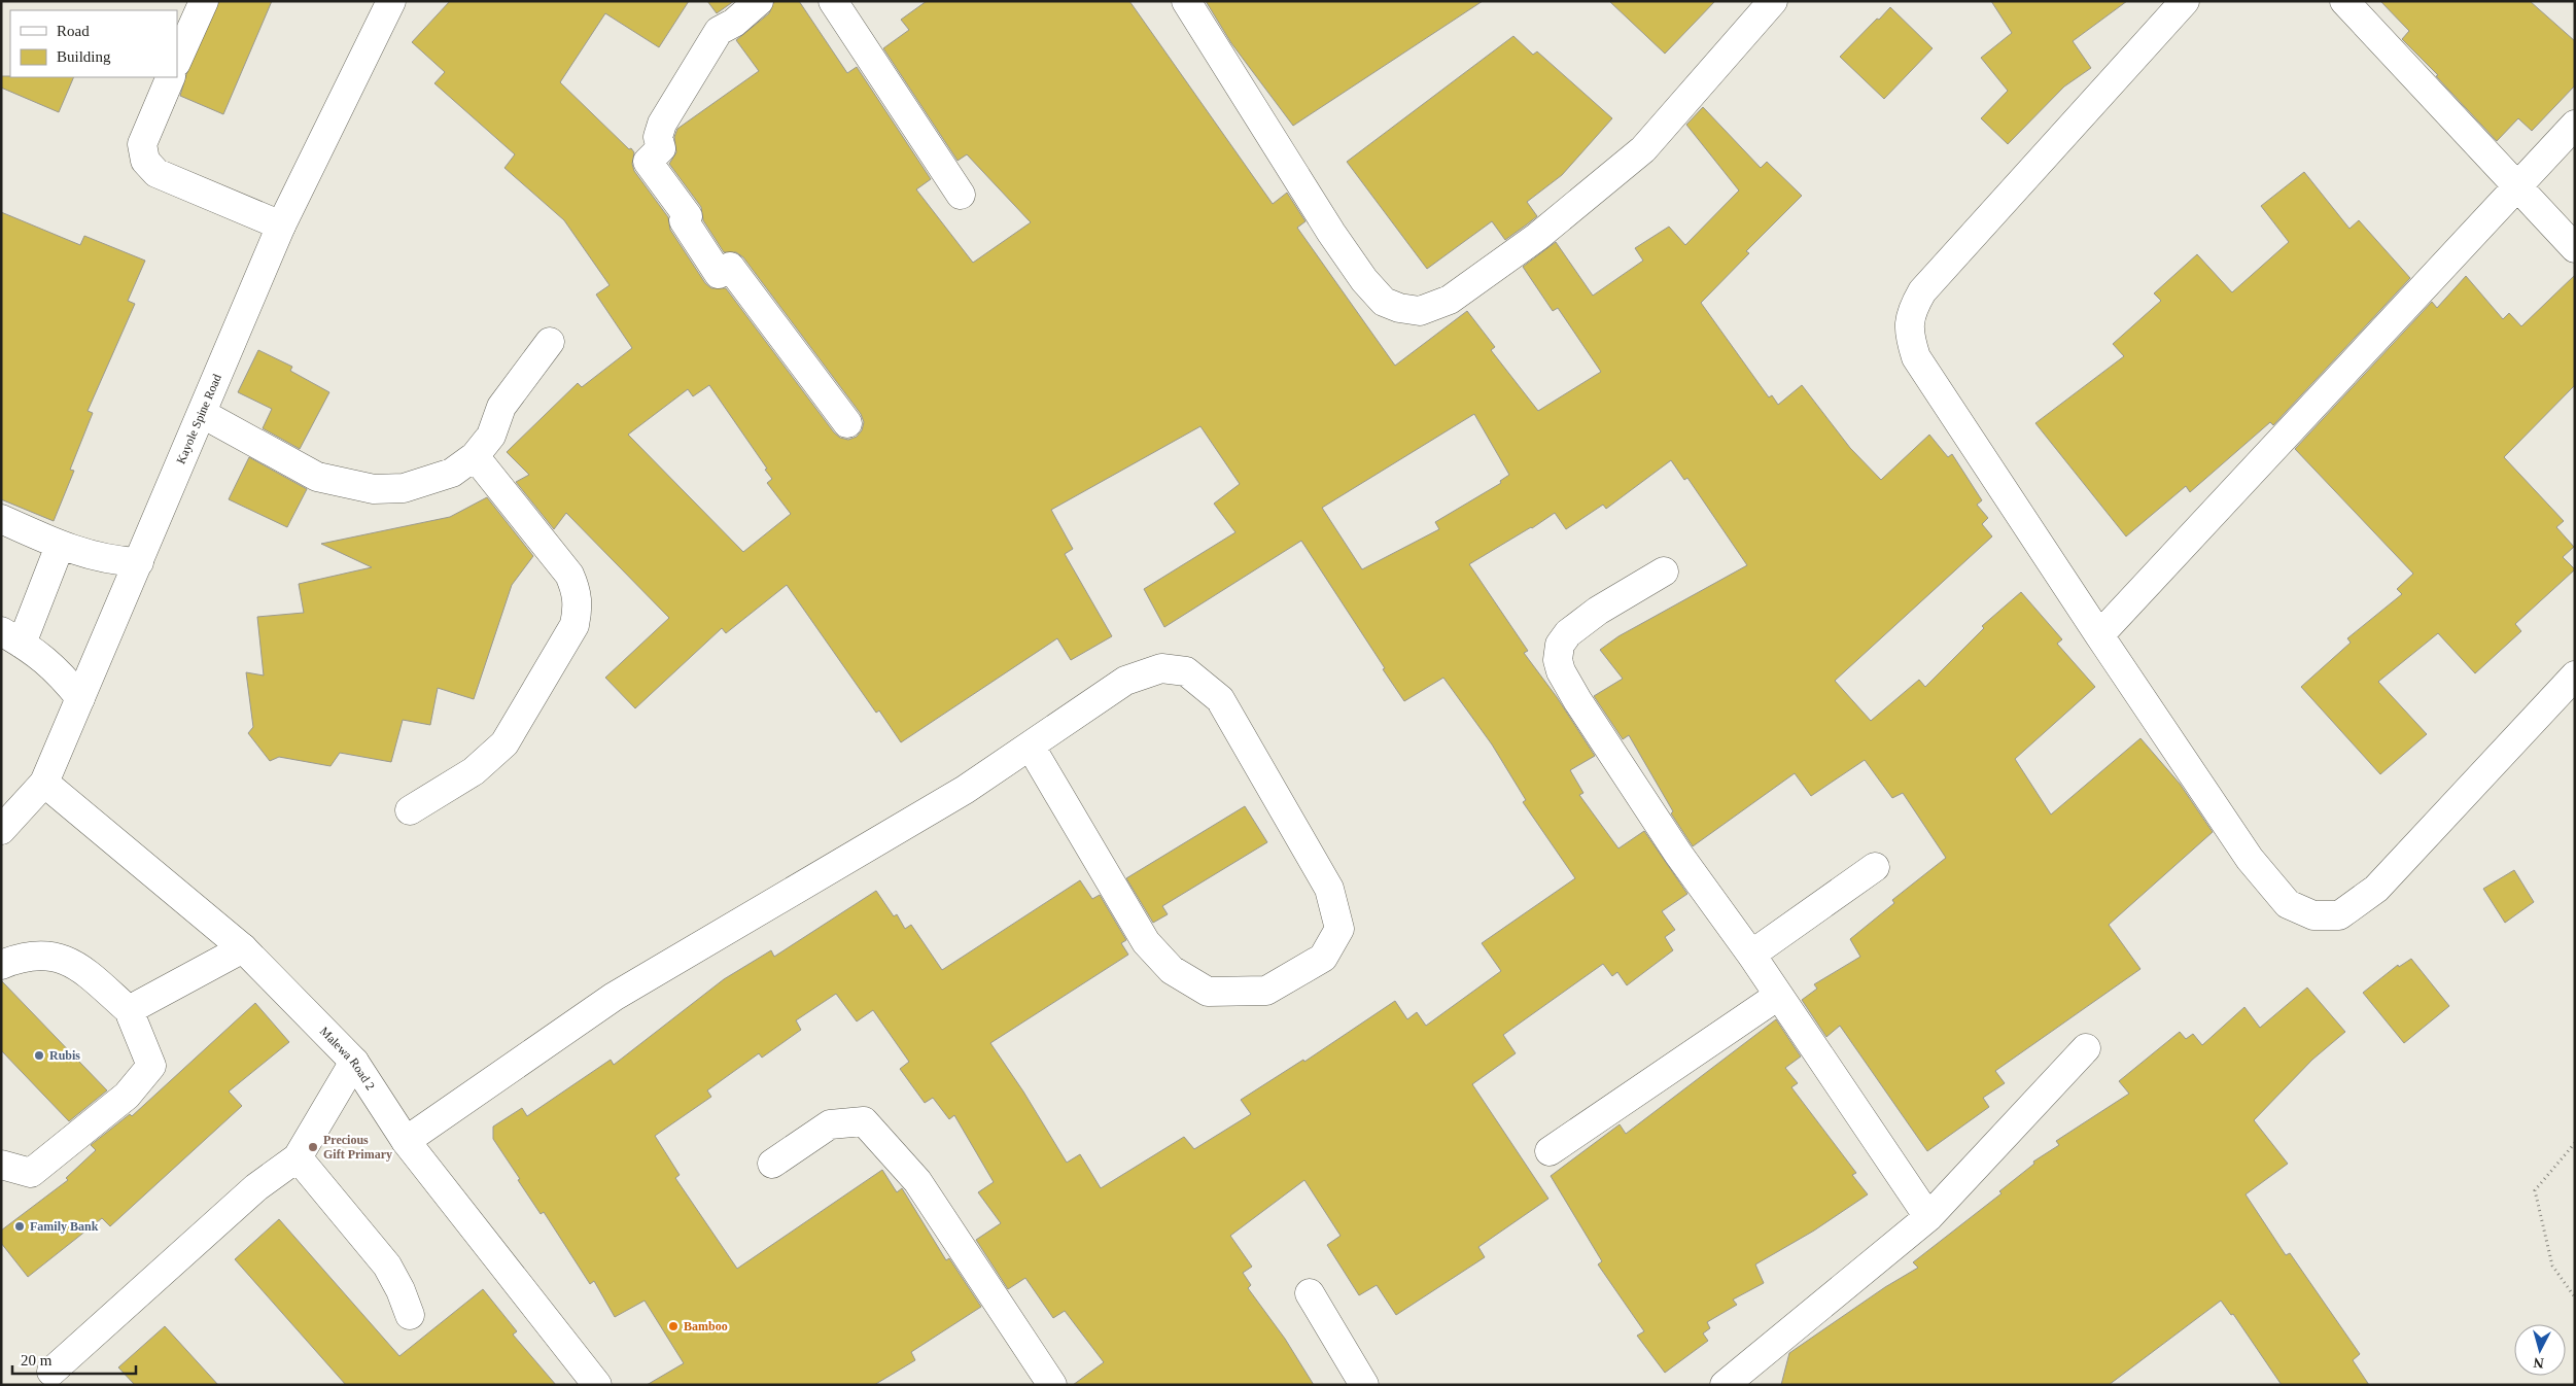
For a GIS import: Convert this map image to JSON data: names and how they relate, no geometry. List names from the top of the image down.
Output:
{
  "streets": {
    "street": ["Kayole Spine Road", "Malewa Road 2"]
  },
  "crossings": [
    ["Kayole Spine Road", "Malewa Road 2"]
  ],
  "places": [
    "Rubis",
    "Precious Gift Primary",
    "Family Bank",
    "Bamboo"
  ],
  "legend": ["Road", "Building"],
  "scale_bar": "20 m",
  "north": "bottom"
}
